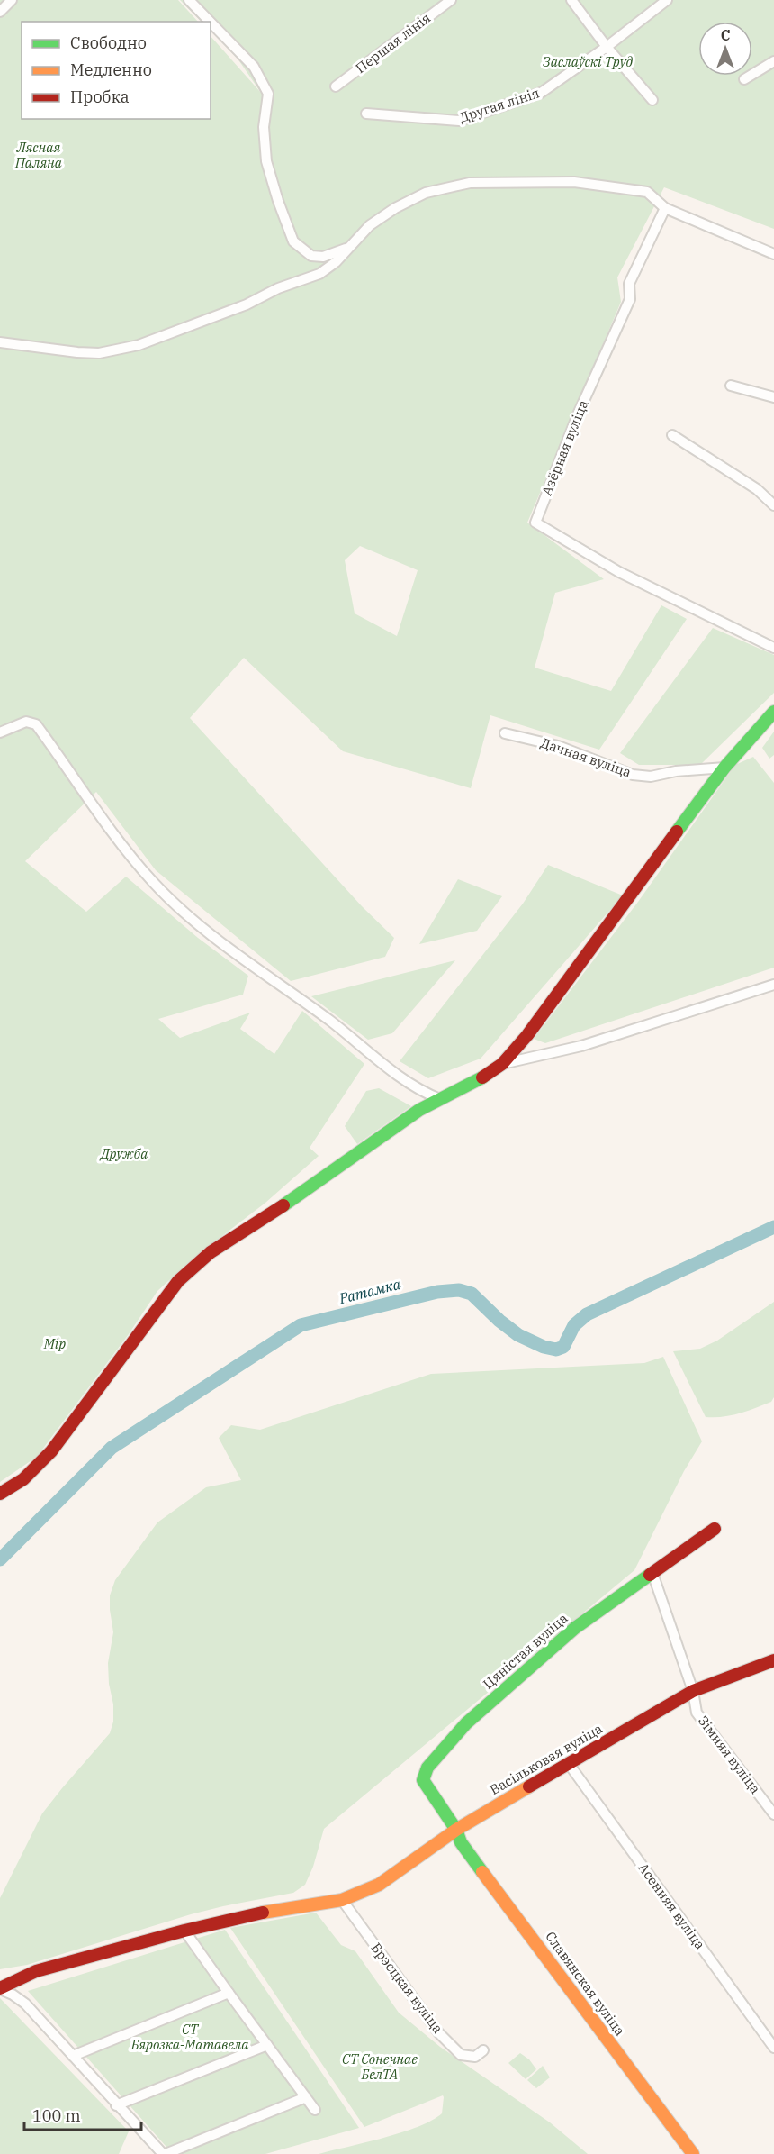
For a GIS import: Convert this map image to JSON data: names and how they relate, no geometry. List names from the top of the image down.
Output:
{
  "streets": {
    "street": [
      "Першая лінія",
      "Другая лінія",
      "Азёрная вуліца",
      "Дачная вуліца",
      "Цяністая вуліца",
      "Зімняя вуліца",
      "Васільковая вуліца",
      "Асенняя вуліца",
      "Славянская вуліца",
      "Брэсцкая вуліца"
    ]
  },
  "crossings": [
    ["Цяністая вуліца", "Зімняя вуліца"],
    ["Цяністая вуліца", "Васільковая вуліца"],
    ["Цяністая вуліца", "Славянская вуліца"],
    ["Зімняя вуліца", "Васільковая вуліца"],
    ["Васільковая вуліца", "Асенняя вуліца"],
    ["Васільковая вуліца", "Славянская вуліца"],
    ["Васільковая вуліца", "Брэсцкая вуліца"]
  ],
  "water": ["Ратамка"],
  "parks": [
    "Заслаўскі Труд",
    "Лясная Паляна",
    "Дружба",
    "Мір",
    "СТ Бярозка-Матавела",
    "СТ Сонечнае БелТА"
  ],
  "legend": ["Свободно", "Медленно", "Пробка"],
  "scale_bar": "100 m",
  "north": "top"
}
